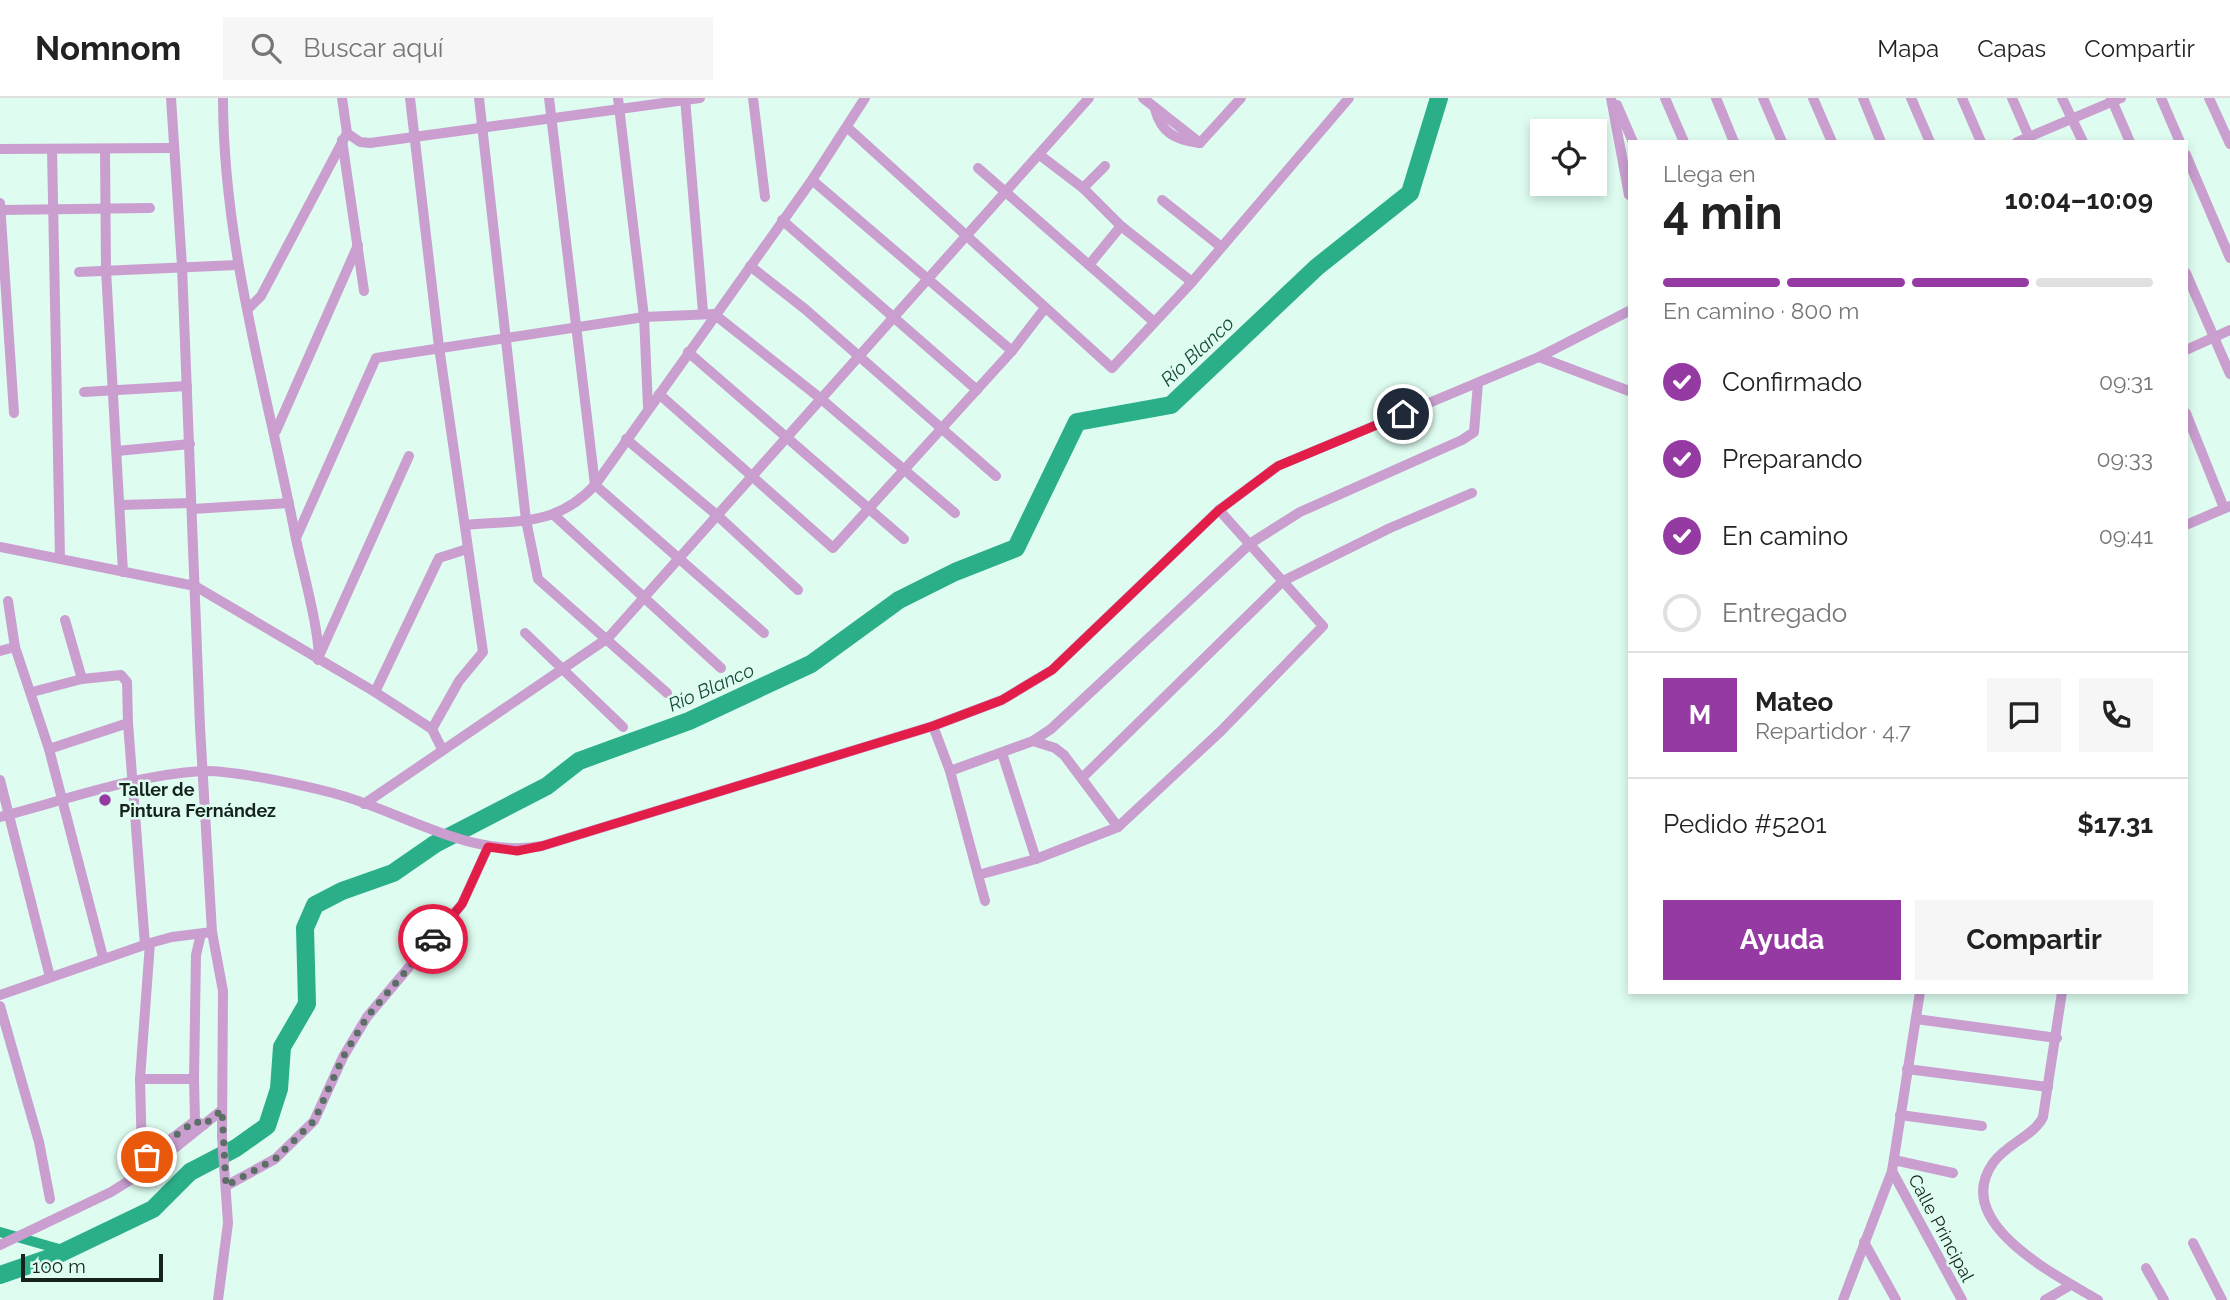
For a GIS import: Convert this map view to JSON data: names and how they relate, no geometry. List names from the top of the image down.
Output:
{
  "streets": {
    "street": ["Calle Principal"]
  },
  "water": ["Río Blanco"],
  "places": ["Taller de Pintura Fernández"],
  "scale_bar": "100 m",
  "page": {
    "header": "Nomnom",
    "search": "Buscar aquí",
    "nav": ["Mapa", "Capas", "Compartir"],
    "heading": ["4 min", "Llega en", "10:04–10:09"],
    "panel": [
      "Mateo",
      "Repartidor · 4.7",
      "Pedido #5201",
      "$17.31"
    ],
    "bar": "En camino · 800 m",
    "list": [
      ["Confirmado", "09:31"],
      ["Preparando", "09:33"],
      ["En camino", "09:41"],
      "Entregado"
    ],
    "round": "M",
    "buttons": ["Ayuda", "Compartir"],
    "scale": "100 m"
  }
}
